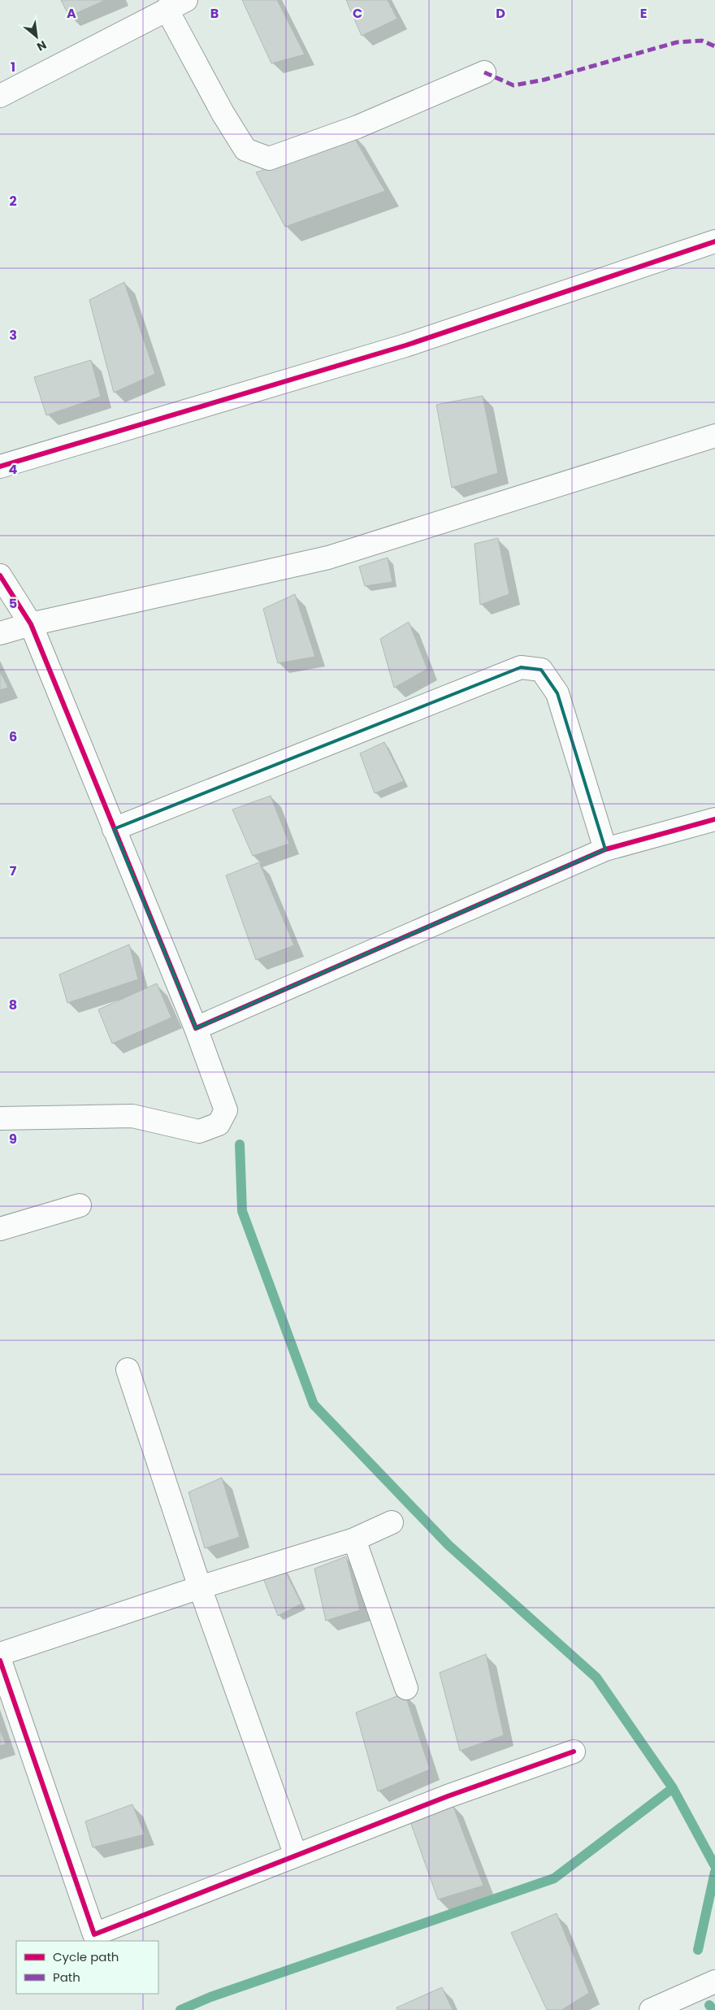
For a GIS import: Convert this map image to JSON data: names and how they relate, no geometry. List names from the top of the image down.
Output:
{
  "legend": ["Cycle path", "Path"],
  "north": "bottom right",
  "grid": {
    "columns": [
      "A",
      "B",
      "C",
      "D",
      "E"
    ],
    "rows": [
      "1",
      "2",
      "3",
      "4",
      "5",
      "6",
      "7",
      "8",
      "9"
    ]
  }
}
